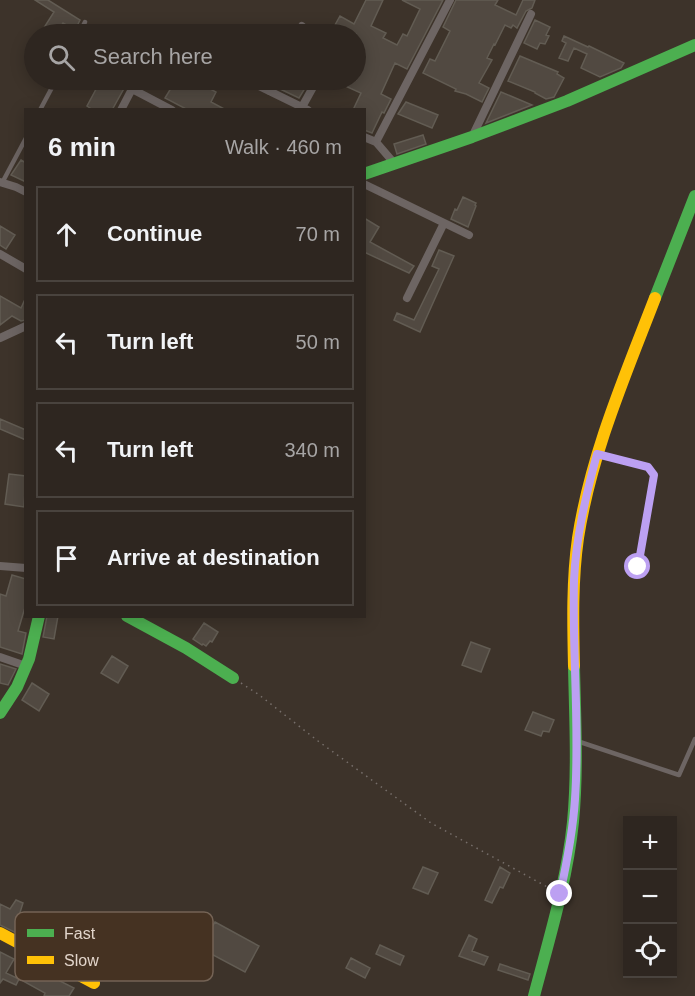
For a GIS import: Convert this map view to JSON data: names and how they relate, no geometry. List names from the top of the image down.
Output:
{
  "legend": ["Fast", "Slow"],
  "page": {
    "search": "Search here",
    "heading": ["6 min", "Walk · 460 m"],
    "list": [
      ["Continue", "70 m"],
      ["Turn left", "50 m"],
      ["Turn left", "340 m"],
      "Arrive at destination"
    ],
    "map_buttons": ["+", "−"]
  }
}
